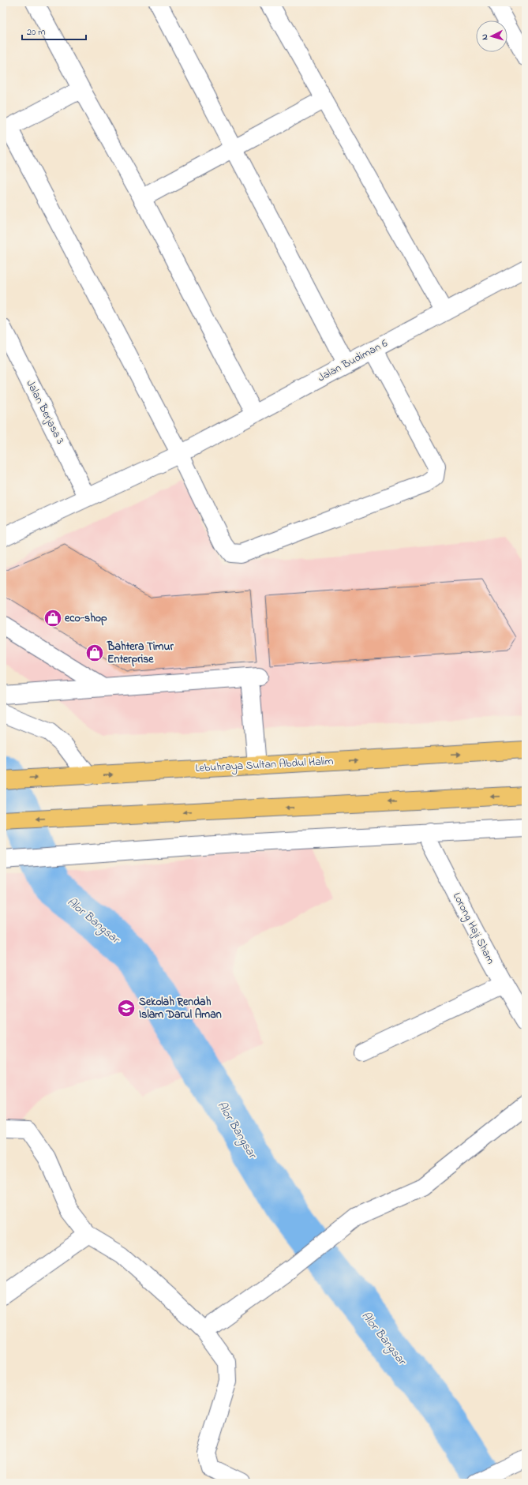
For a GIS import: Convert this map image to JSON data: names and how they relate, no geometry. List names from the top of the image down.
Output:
{
  "streets": {
    "main road": ["Lebuhraya Sultan Abdul Halim"],
    "street": ["Jalan Budiman 6", "Jalan Berjasa 3", "Lorong Haji Sham"]
  },
  "crossings": [
    ["Jalan Budiman 6", "Jalan Berjasa 3"]
  ],
  "water": ["Alor Bangsar"],
  "places": {
    "shop": ["eco-shop", "Bahtera Timur Enterprise"],
    "school or university": ["Sekolah Rendah Islam Darul Aman"]
  },
  "scale_bar": "20 m",
  "north": "left"
}
